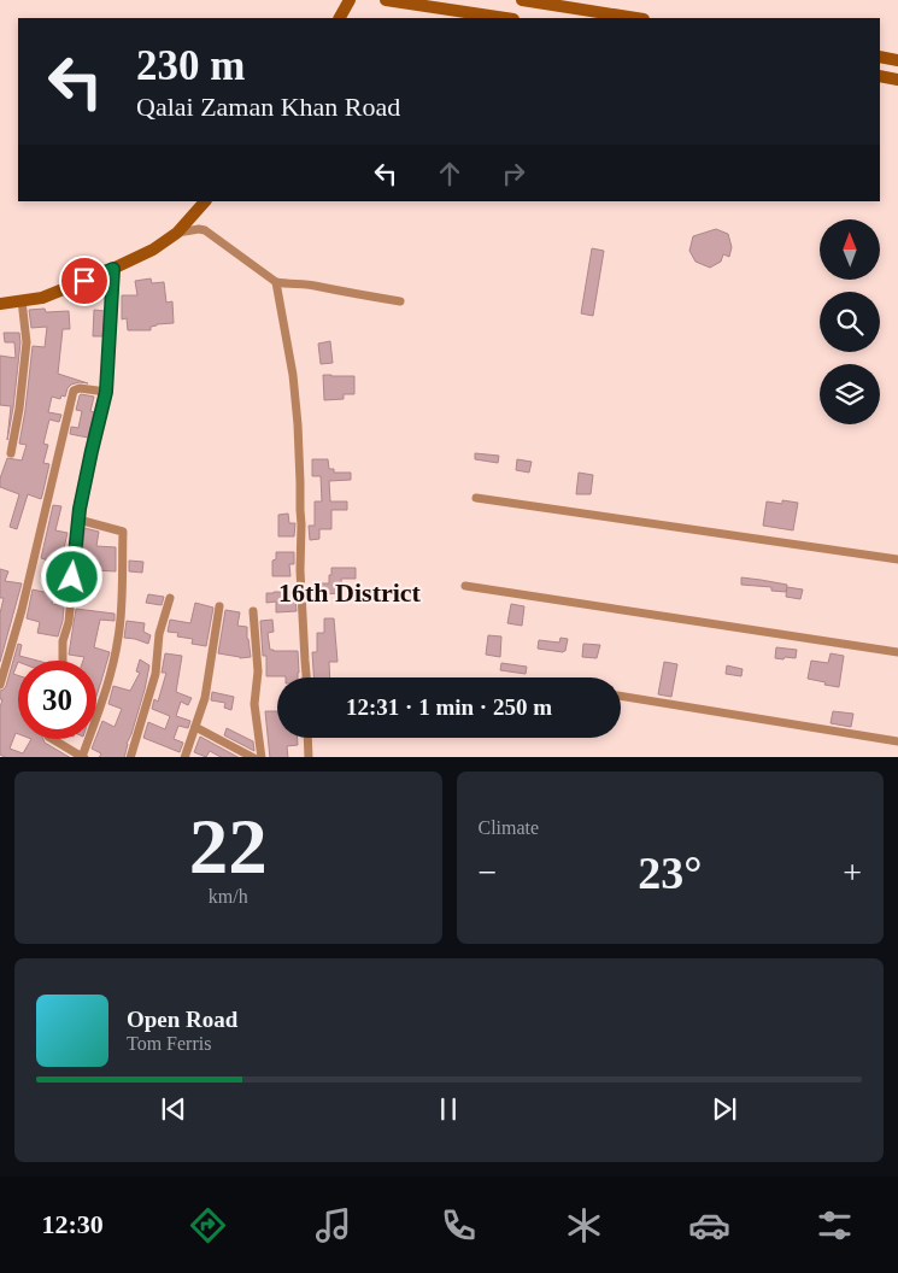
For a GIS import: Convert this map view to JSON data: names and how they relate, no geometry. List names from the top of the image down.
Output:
{
  "districts": ["16th District"],
  "north": "top",
  "page": {
    "turn": ["230 m", "Qalai Zaman Khan Road"],
    "limit": "30",
    "trip": "12:31 · 1 min · 250 m",
    "tile": [
      ["22", "km/h"],
      "Climate"
    ],
    "heat": ["−", "23°", "+"],
    "song": ["Open Road", "Tom Ferris"],
    "tabs": "12:30"
  }
}
